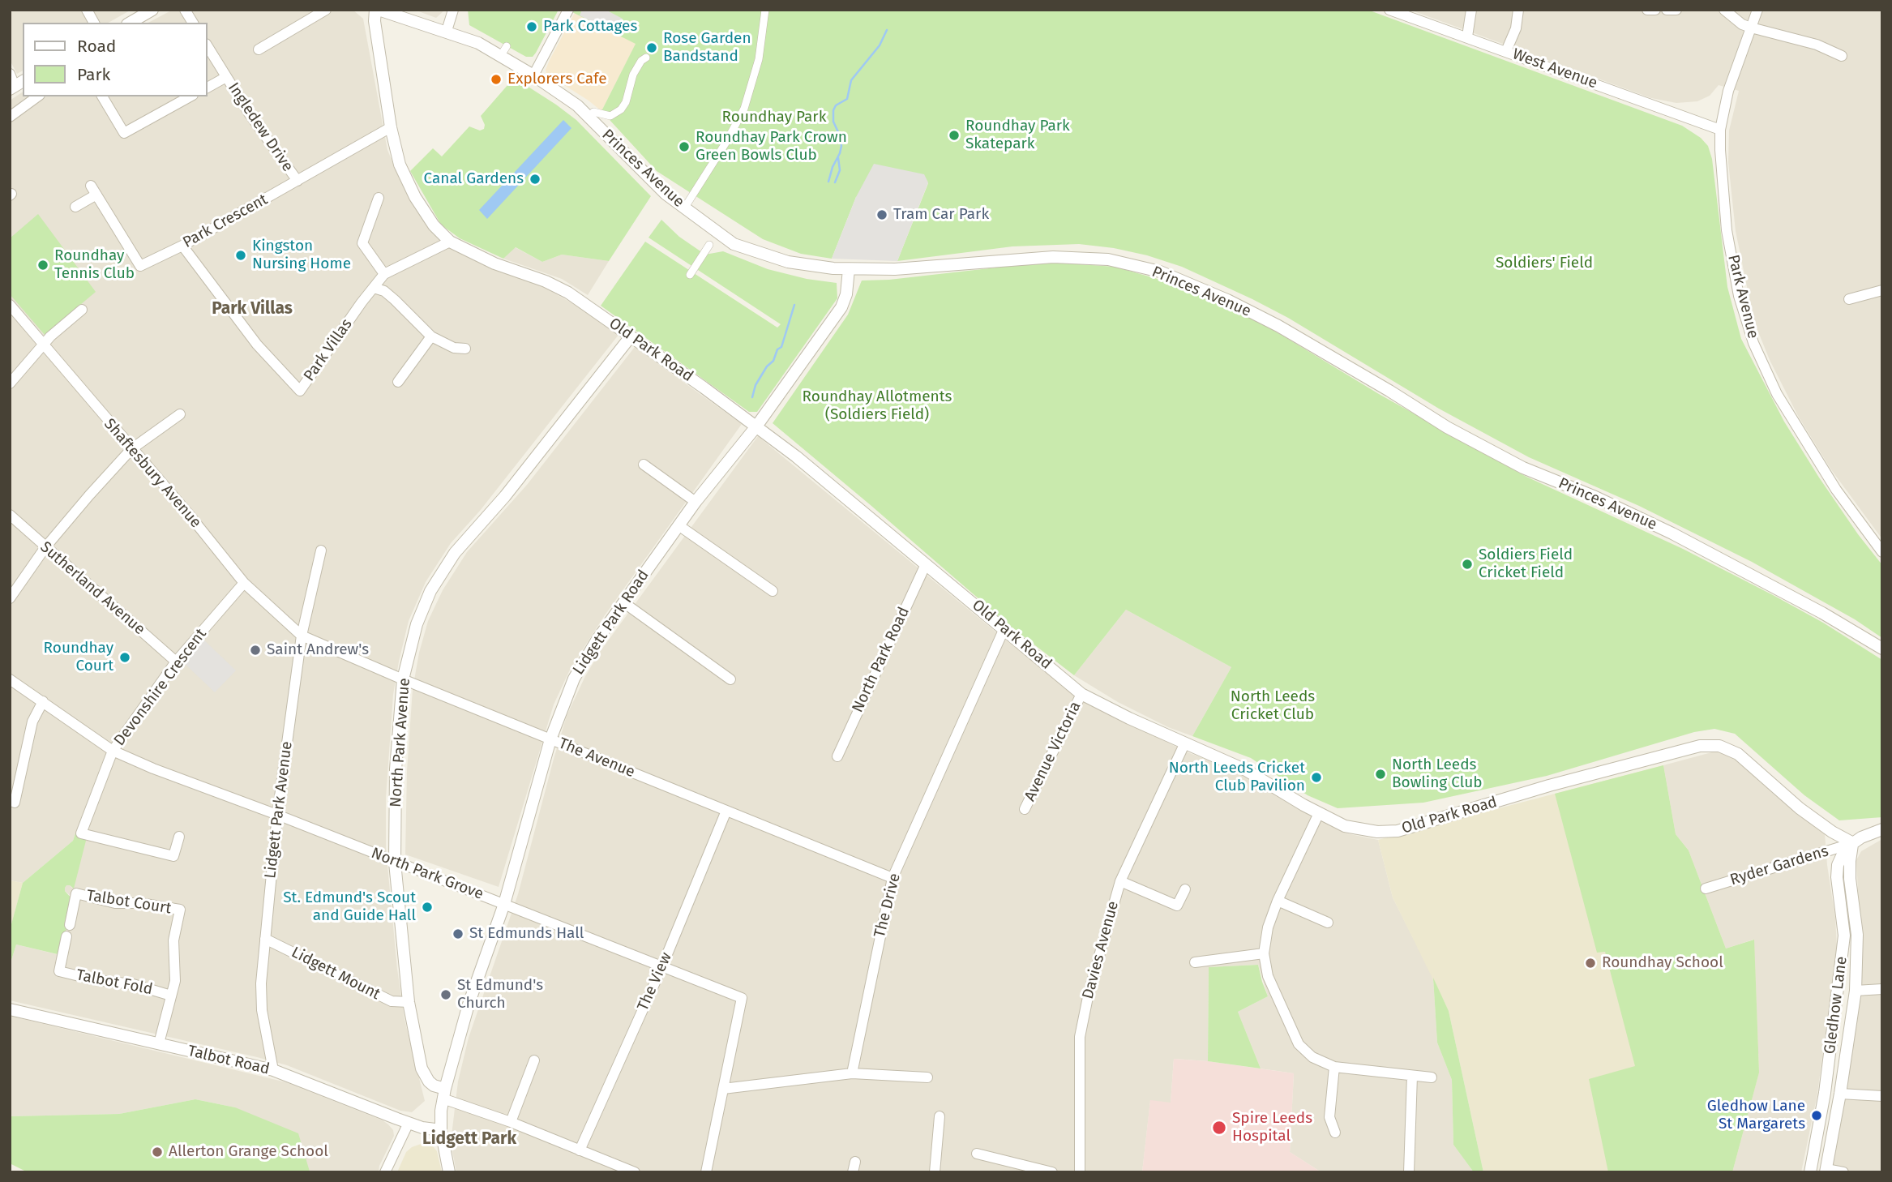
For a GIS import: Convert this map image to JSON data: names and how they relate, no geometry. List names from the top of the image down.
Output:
{
  "streets": {
    "street": [
      "West Avenue",
      "Ingledew Drive",
      "Princes Avenue",
      "Park Crescent",
      "Park Avenue",
      "Park Villas",
      "Old Park Road",
      "Shaftesbury Avenue",
      "Sutherland Avenue",
      "Lidgett Park Road",
      "North Park Road",
      "Devonshire Crescent",
      "North Park Avenue",
      "Avenue Victoria",
      "The Avenue",
      "Lidgett Park Avenue",
      "Ryder Gardens",
      "North Park Grove",
      "Talbot Court",
      "The Drive",
      "Davies Avenue",
      "Lidgett Mount",
      "The View",
      "Talbot Fold",
      "Gledhow Lane",
      "Talbot Road"
    ]
  },
  "crossings": [
    ["West Avenue", "Park Avenue"],
    ["Ingledew Drive", "Park Crescent"],
    ["Princes Avenue", "Old Park Road"],
    ["Princes Avenue", "Lidgett Park Road"],
    ["Park Crescent", "Park Villas"],
    ["Park Crescent", "Old Park Road"],
    ["Park Villas", "Old Park Road"],
    ["Old Park Road", "Lidgett Park Road"],
    ["Old Park Road", "North Park Road"],
    ["Old Park Road", "North Park Avenue"],
    ["Old Park Road", "Avenue Victoria"],
    ["Old Park Road", "Ryder Gardens"],
    ["Old Park Road", "The Drive"],
    ["Old Park Road", "Davies Avenue"],
    ["Old Park Road", "Gledhow Lane"],
    ["Shaftesbury Avenue", "Devonshire Crescent"],
    ["Shaftesbury Avenue", "The Avenue"],
    ["Shaftesbury Avenue", "Lidgett Park Avenue"],
    ["Sutherland Avenue", "Devonshire Crescent"],
    ["Lidgett Park Road", "North Park Avenue"],
    ["Lidgett Park Road", "The Avenue"],
    ["Lidgett Park Road", "North Park Grove"],
    ["Devonshire Crescent", "North Park Grove"],
    ["North Park Avenue", "The Avenue"],
    ["North Park Avenue", "North Park Grove"],
    ["North Park Avenue", "Lidgett Mount"],
    ["The Avenue", "Lidgett Park Avenue"],
    ["The Avenue", "The Drive"],
    ["The Avenue", "The View"],
    ["Lidgett Park Avenue", "North Park Grove"],
    ["Lidgett Park Avenue", "Lidgett Mount"],
    ["Lidgett Park Avenue", "Talbot Road"],
    ["Ryder Gardens", "Gledhow Lane"],
    ["North Park Grove", "The View"],
    ["Talbot Court", "Talbot Fold"],
    ["Talbot Court", "Talbot Road"]
  ],
  "districts": ["Park Villas", "Lidgett Park"],
  "parks": [
    "Roundhay Park",
    "Soldiers' Field",
    "Roundhay Allotments (Soldiers Field)",
    "North Leeds Cricket Club"
  ],
  "places": [
    "Park Cottages",
    "Rose Garden Bandstand",
    "Explorers Cafe",
    "Roundhay Park Skatepark",
    "Roundhay Park Crown Green Bowls Club",
    "Canal Gardens",
    "Tram Car Park",
    "Kingston Nursing Home",
    "Roundhay Tennis Club",
    "Soldiers Field Cricket Field",
    "Saint Andrew's",
    "Roundhay Court",
    "North Leeds Bowling Club",
    "North Leeds Cricket Club Pavilion",
    "St. Edmund's Scout and Guide Hall",
    "St Edmunds Hall",
    "Roundhay School",
    "St Edmund's Church",
    "Gledhow Lane St Margarets",
    "Spire Leeds Hospital",
    "Allerton Grange School"
  ],
  "legend": ["Road", "Park"]
}
